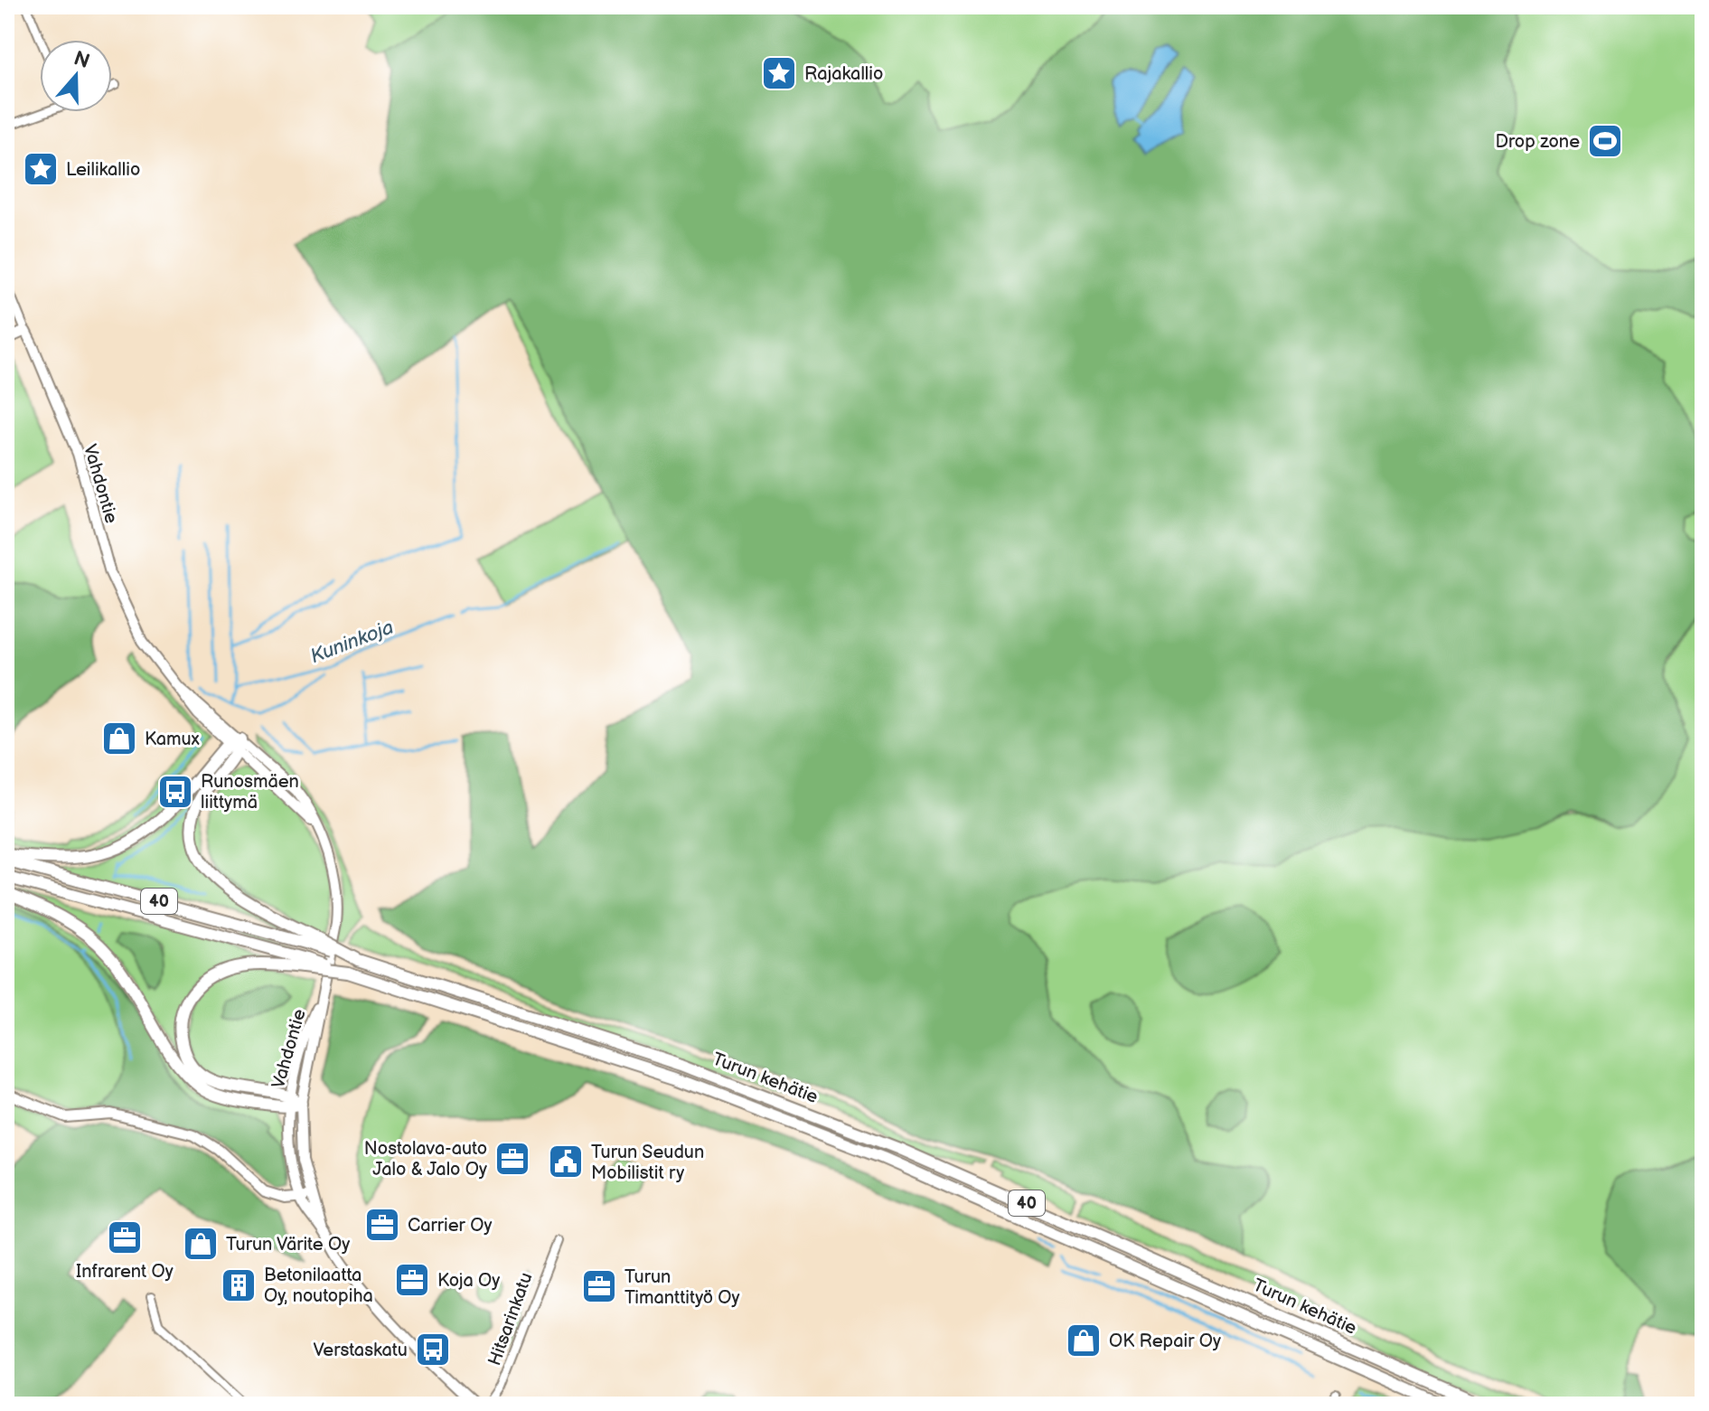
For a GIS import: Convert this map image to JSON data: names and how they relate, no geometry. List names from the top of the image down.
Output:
{
  "streets": {
    "highway": ["40", "Turun kehätie"],
    "street": ["Vahdontie", "Hitsarinkatu"]
  },
  "crossings": [
    ["40", "Turun kehätie"]
  ],
  "water": ["Kuninkoja"],
  "places": {
    "place": ["Rajakallio", "Leilikallio"],
    "sports": ["Drop zone"],
    "shop": ["Kamux", "Turun Värite Oy", "OK Repair Oy"],
    "bus stop": ["Runosmäen liittymä", "Verstaskatu"],
    "office": [
      "Nostolava-auto Jalo & Jalo Oy",
      "Carrier Oy",
      "Infrarent Oy",
      "Koja Oy",
      "Turun Timanttityö Oy"
    ],
    "public building": ["Turun Seudun Mobilistit ry"],
    "building": ["Betonilaatta Oy, noutopiha"]
  },
  "north": "top"
}
